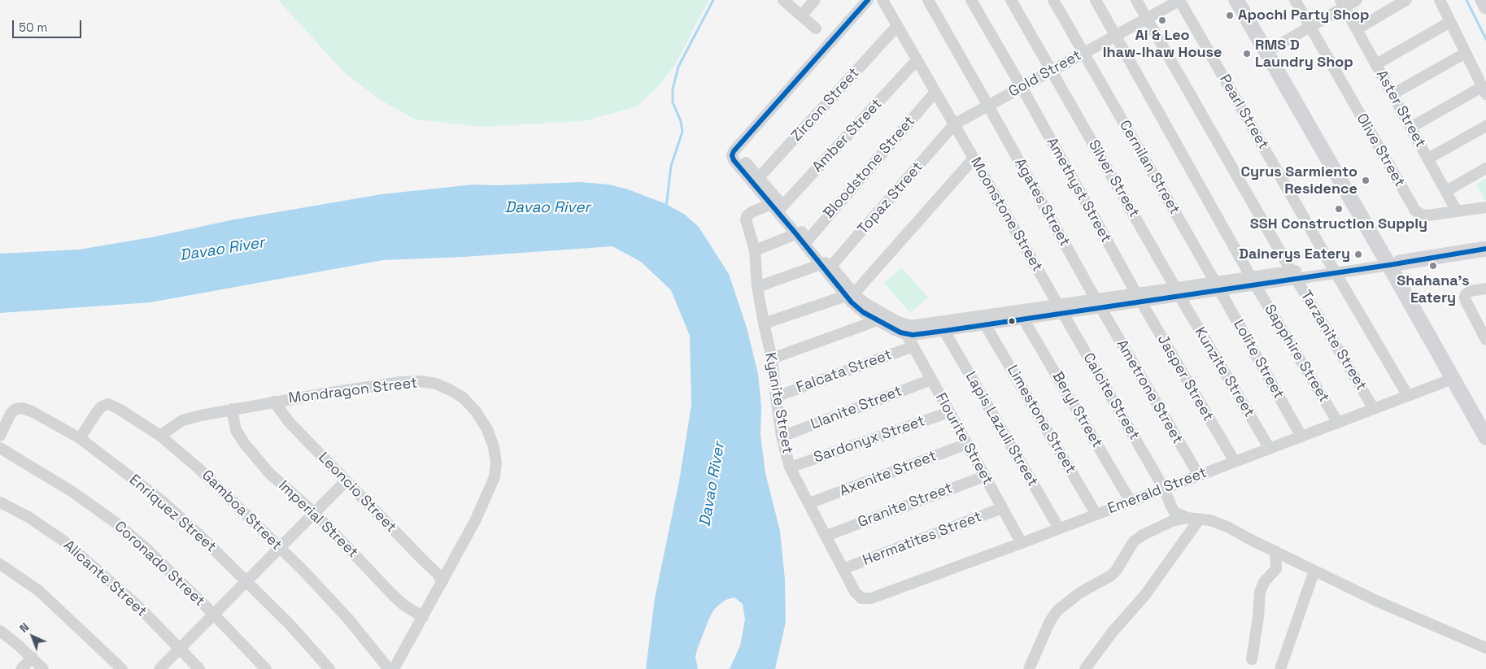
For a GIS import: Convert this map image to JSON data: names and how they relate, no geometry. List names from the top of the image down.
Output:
{
  "streets": {
    "street": [
      "Gold Street",
      "Zircon Street",
      "Aster Street",
      "Pearl Street",
      "Amber Street",
      "Olive Street",
      "Bloodstone Street",
      "Cernilan Street",
      "Silver Street",
      "Amethyst Street",
      "Topaz Street",
      "Agates Street",
      "Moonstone Street",
      "Tarzanite Street",
      "Sapphire Street",
      "Lolite Street",
      "Falcata Street",
      "Kunzite Street",
      "Jasper Street",
      "Mondragon Street",
      "Ametrone Street",
      "Calcite Street",
      "Kyanite Street",
      "Llanite Street",
      "Beryl Street",
      "Limestone Street",
      "Lapis Lazuli Street",
      "Flourite Street",
      "Sardonyx Street",
      "Axenite Street",
      "Emerald Street",
      "Leoncio Street",
      "Granite Street",
      "Gamboa Street",
      "Enriquez Street",
      "Imperial Street",
      "Hermatites Street",
      "Coronado Street",
      "Alicante Street"
    ]
  },
  "crossings": [
    ["Gold Street", "Pearl Street"],
    ["Gold Street", "Cernilan Street"],
    ["Gold Street", "Silver Street"],
    ["Gold Street", "Amethyst Street"],
    ["Gold Street", "Topaz Street"],
    ["Gold Street", "Agates Street"],
    ["Gold Street", "Moonstone Street"],
    ["Gold Street", "Tarzanite Street"],
    ["Gold Street", "Sapphire Street"],
    ["Zircon Street", "Moonstone Street"],
    ["Aster Street", "Olive Street"],
    ["Pearl Street", "Emerald Street"],
    ["Amber Street", "Moonstone Street"],
    ["Amber Street", "Kyanite Street"],
    ["Bloodstone Street", "Moonstone Street"],
    ["Cernilan Street", "Lolite Street"],
    ["Silver Street", "Kunzite Street"],
    ["Amethyst Street", "Jasper Street"],
    ["Topaz Street", "Moonstone Street"],
    ["Agates Street", "Ametrone Street"],
    ["Moonstone Street", "Calcite Street"],
    ["Tarzanite Street", "Emerald Street"],
    ["Sapphire Street", "Emerald Street"],
    ["Lolite Street", "Emerald Street"],
    ["Falcata Street", "Kyanite Street"],
    ["Falcata Street", "Flourite Street"],
    ["Kunzite Street", "Emerald Street"],
    ["Jasper Street", "Emerald Street"],
    ["Mondragon Street", "Leoncio Street"],
    ["Mondragon Street", "Gamboa Street"],
    ["Mondragon Street", "Imperial Street"],
    ["Ametrone Street", "Emerald Street"],
    ["Calcite Street", "Emerald Street"],
    ["Kyanite Street", "Llanite Street"],
    ["Kyanite Street", "Sardonyx Street"],
    ["Kyanite Street", "Axenite Street"],
    ["Kyanite Street", "Emerald Street"],
    ["Kyanite Street", "Granite Street"],
    ["Kyanite Street", "Hermatites Street"],
    ["Llanite Street", "Flourite Street"],
    ["Beryl Street", "Emerald Street"],
    ["Limestone Street", "Emerald Street"],
    ["Lapis Lazuli Street", "Emerald Street"],
    ["Flourite Street", "Sardonyx Street"],
    ["Flourite Street", "Axenite Street"],
    ["Flourite Street", "Emerald Street"],
    ["Flourite Street", "Granite Street"],
    ["Flourite Street", "Hermatites Street"],
    ["Gamboa Street", "Enriquez Street"]
  ],
  "water": ["Davao River"],
  "places": [
    "Apochi Party Shop",
    "Ai & Leo Ihaw-Ihaw House",
    "RMS D Laundry Shop",
    "Cyrus Sarmiento Residence",
    "SSH Construction Supply",
    "Dainerys Eatery",
    "Shahana's Eatery"
  ],
  "scale_bar": "50 m",
  "north": "top left"
}
